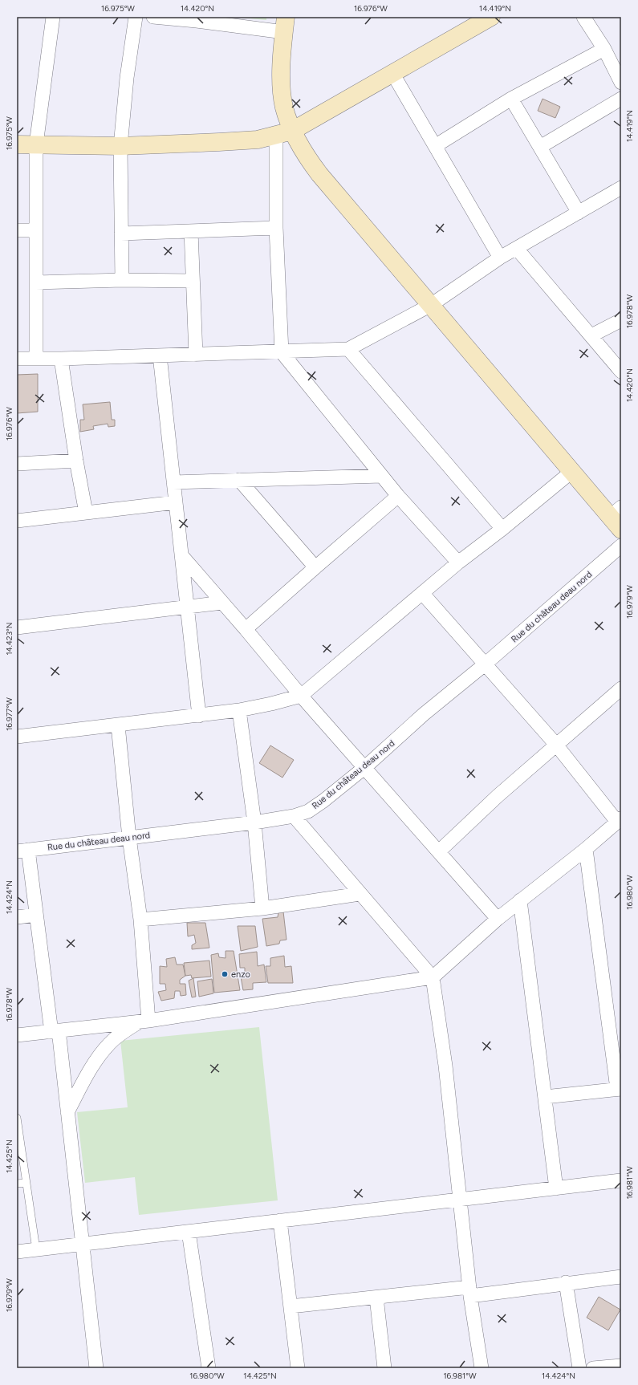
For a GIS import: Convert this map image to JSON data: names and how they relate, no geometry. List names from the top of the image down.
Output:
{
  "streets": {
    "street": ["Rue du château deau nord"]
  },
  "places": ["enzo"],
  "coordinates": [
    "16.975°W",
    "14.420°N",
    "16.976°W",
    "14.419°N",
    "16.978°W",
    "16.979°W",
    "14.423°N",
    "16.977°W",
    "16.980°W",
    "14.424°N",
    "14.425°N",
    "16.981°W"
  ]
}
